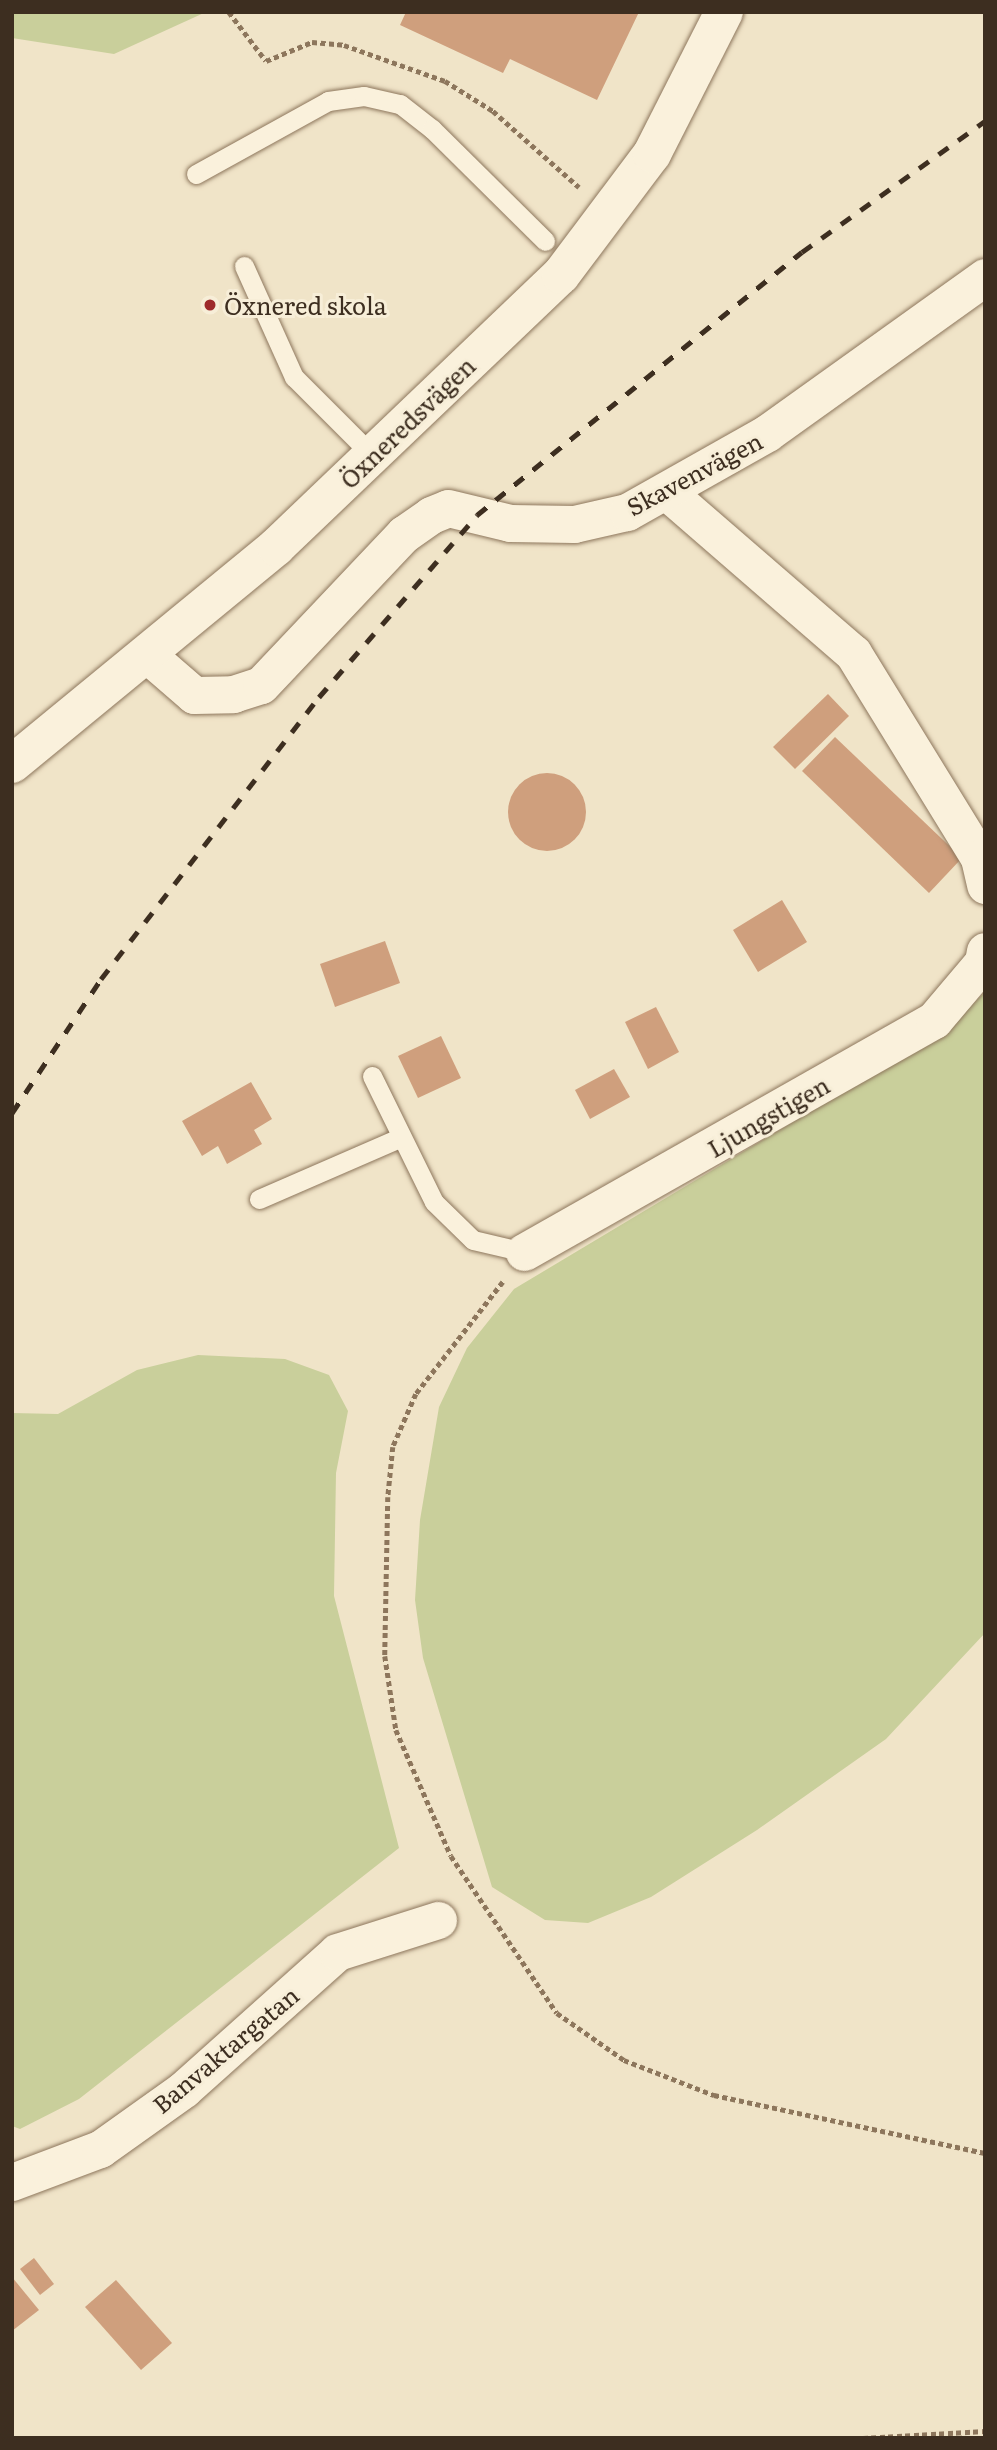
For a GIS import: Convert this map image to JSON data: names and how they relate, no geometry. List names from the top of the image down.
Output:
{
  "streets": {
    "street": [
      "Öxneredsvägen",
      "Skavenvägen",
      "Ljungstigen",
      "Banvaktargatan"
    ]
  },
  "crossings": [
    ["Öxneredsvägen", "Skavenvägen"]
  ],
  "places": ["Öxnered skola"]
}
